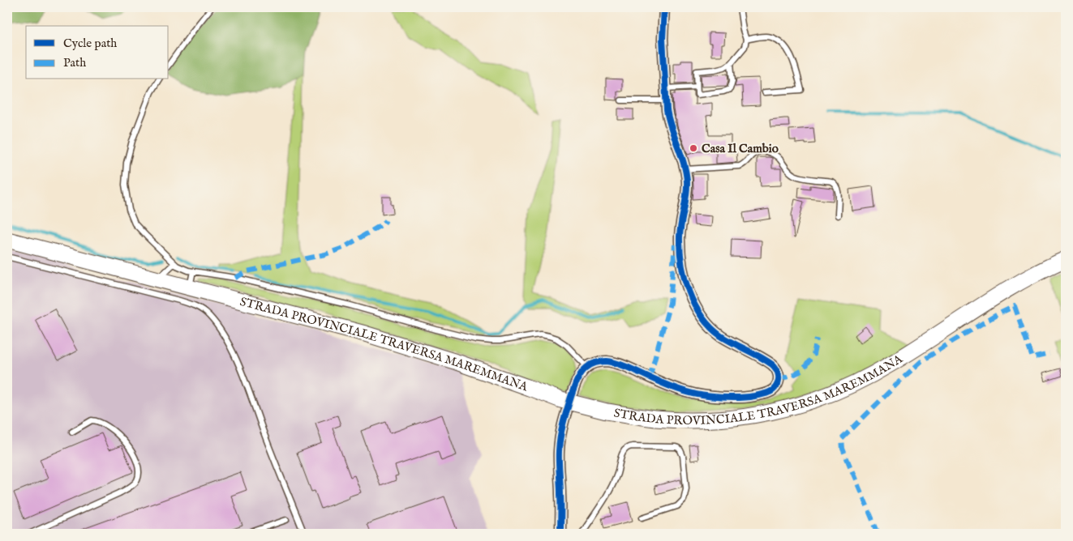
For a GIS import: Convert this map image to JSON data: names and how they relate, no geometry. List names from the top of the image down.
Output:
{
  "streets": {
    "main road": ["STRADA PROVINCIALE TRAVERSA MAREMMANA"]
  },
  "places": ["Casa Il Cambio"],
  "legend": ["Cycle path", "Path"]
}
